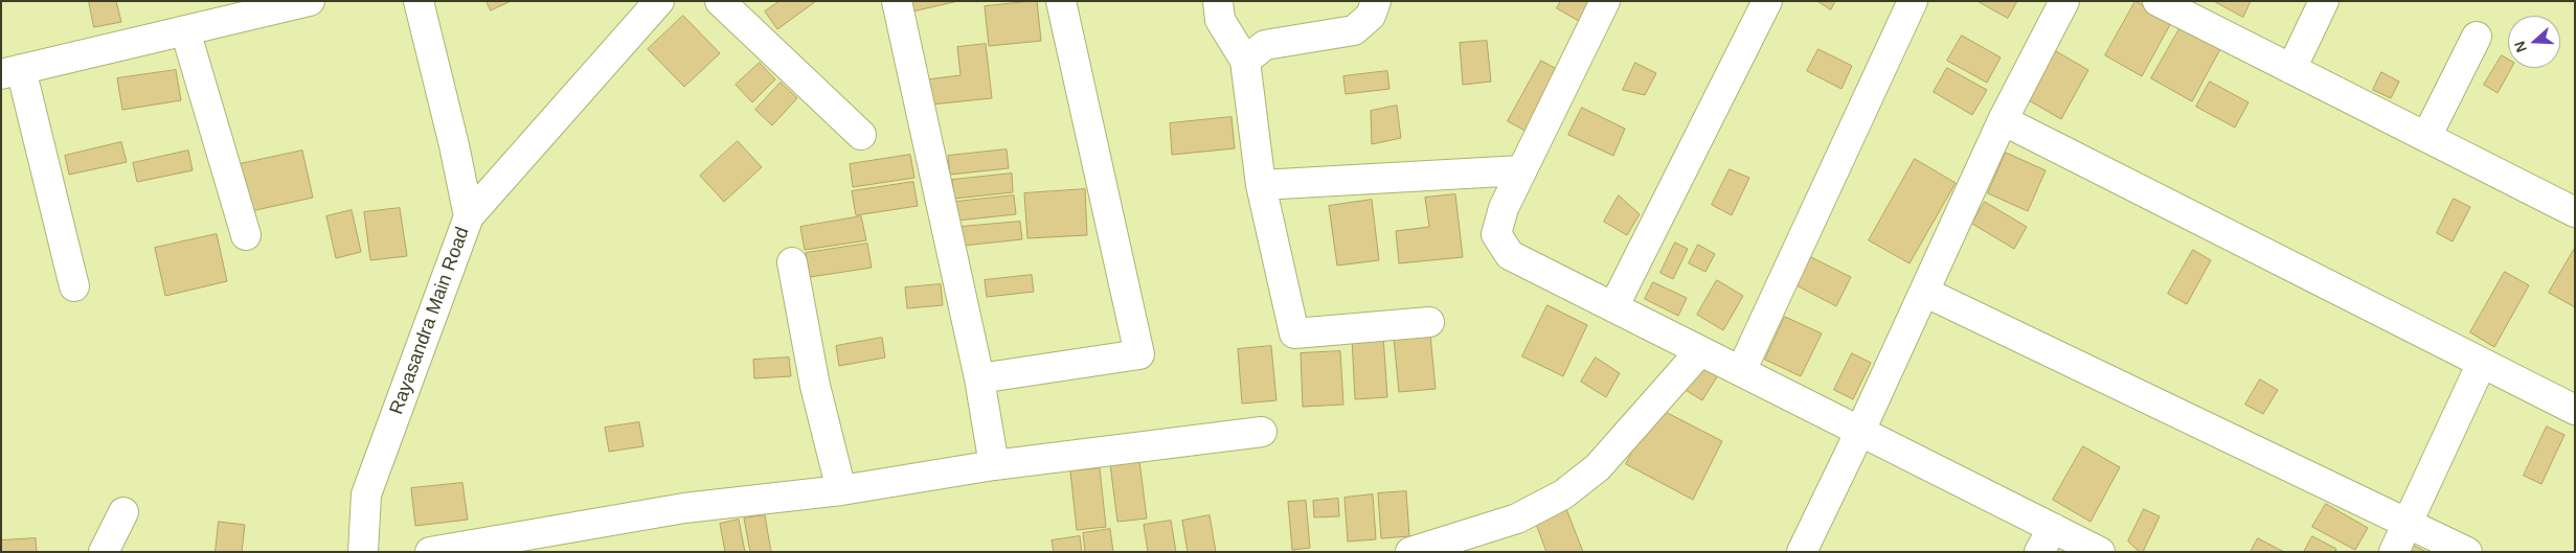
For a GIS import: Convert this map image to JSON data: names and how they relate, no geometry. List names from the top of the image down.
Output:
{
  "streets": {
    "street": ["Rayasandra Main Road"]
  },
  "north": "left"
}
